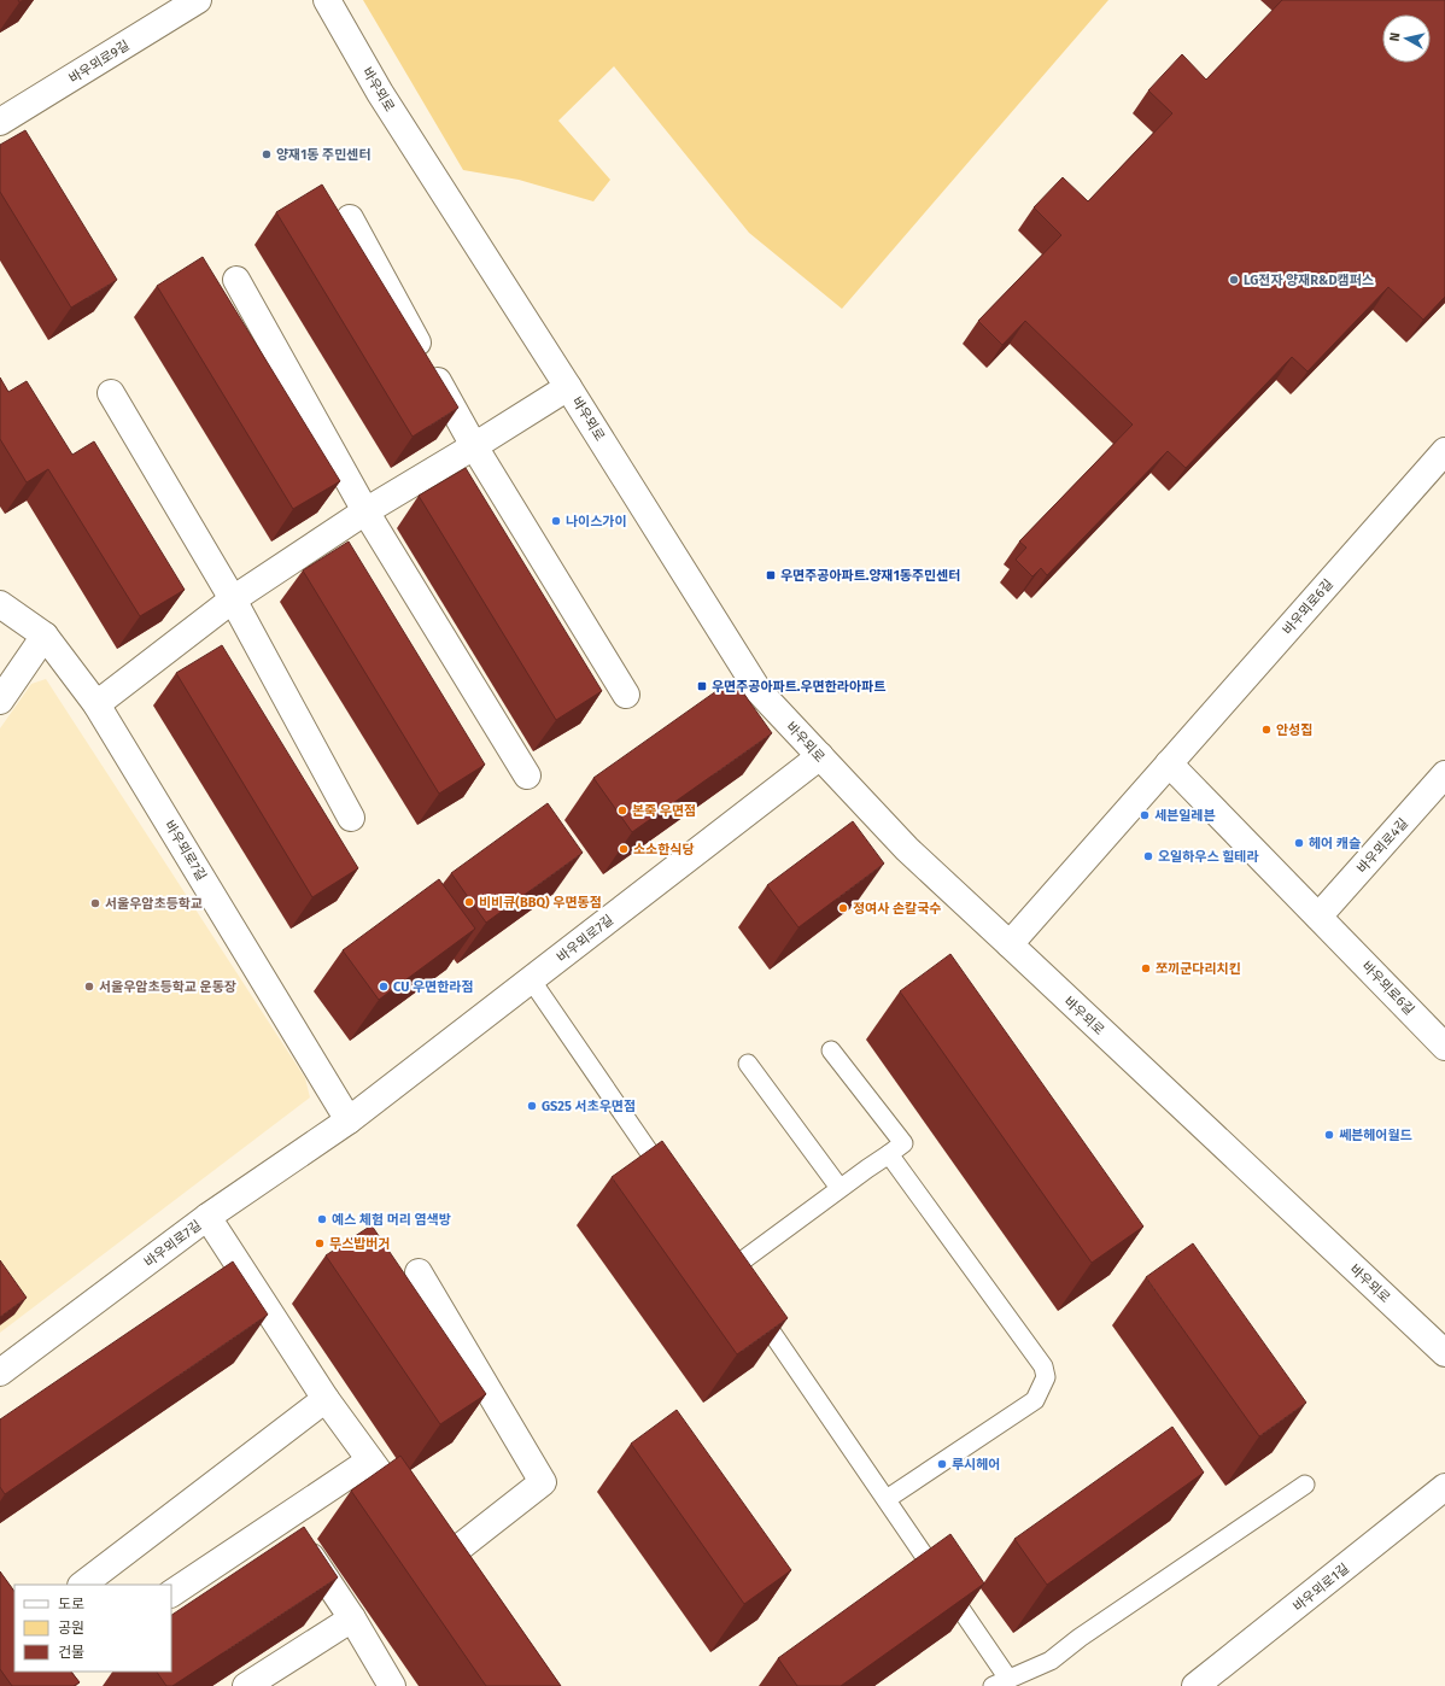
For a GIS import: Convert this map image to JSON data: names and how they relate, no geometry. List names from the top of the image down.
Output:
{
  "streets": {
    "street": [
      "바우뫼로9길",
      "바우뫼로",
      "바우뫼로6길",
      "바우뫼로4길",
      "바우뫼로7길",
      "바우뫼로1길"
    ]
  },
  "crossings": [
    ["바우뫼로", "바우뫼로6길"],
    ["바우뫼로", "바우뫼로7길"],
    ["바우뫼로6길", "바우뫼로4길"]
  ],
  "places": {
    "other": [
      "양재1동 주민센터",
      "LG전자 양재R&D캠퍼스",
      "나이스가이",
      "안성집",
      "본죽 우면점",
      "세븐일레븐",
      "헤어 캐슬",
      "소소한식당",
      "오일하우스 힐테라",
      "비비큐(BBQ) 우면동점",
      "서울우암초등학교",
      "정여사 손칼국수",
      "쪼끼군다리치킨",
      "서울우암초등학교 운동장",
      "CU 우면한라점",
      "GS25 서초우면점",
      "쎄븐헤어월드",
      "예스 체험 머리 염색방",
      "무스밥버거",
      "루시헤어"
    ],
    "transit": ["우면주공아파트.양재1동주민센터", "우면주공아파트.우면한라아파트"]
  },
  "legend": ["도로", "공원", "건물"],
  "north": "left"
}
